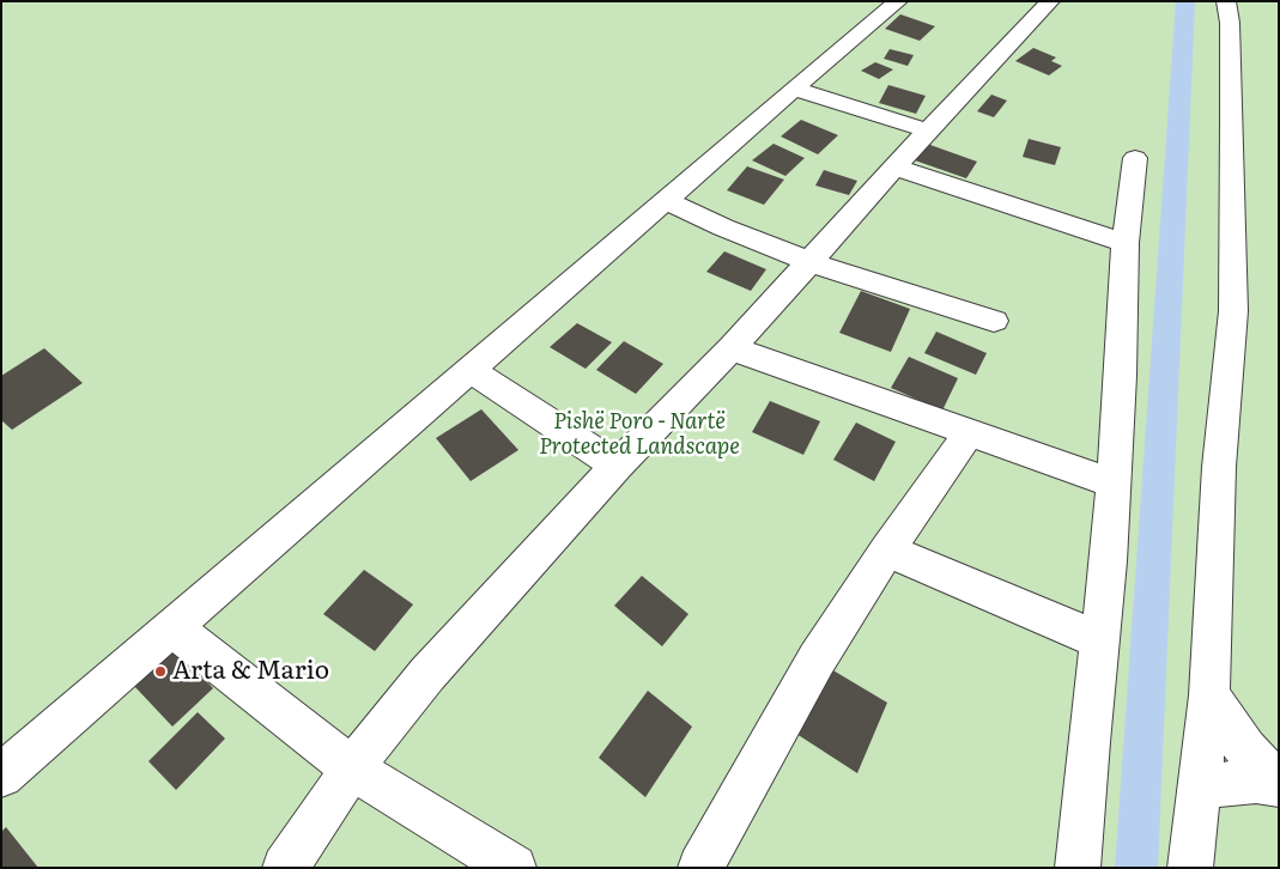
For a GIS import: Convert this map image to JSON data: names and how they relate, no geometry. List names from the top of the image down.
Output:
{
  "parks": ["Pishë Poro - Nartë Protected Landscape"],
  "places": ["Arta & Mario"]
}
